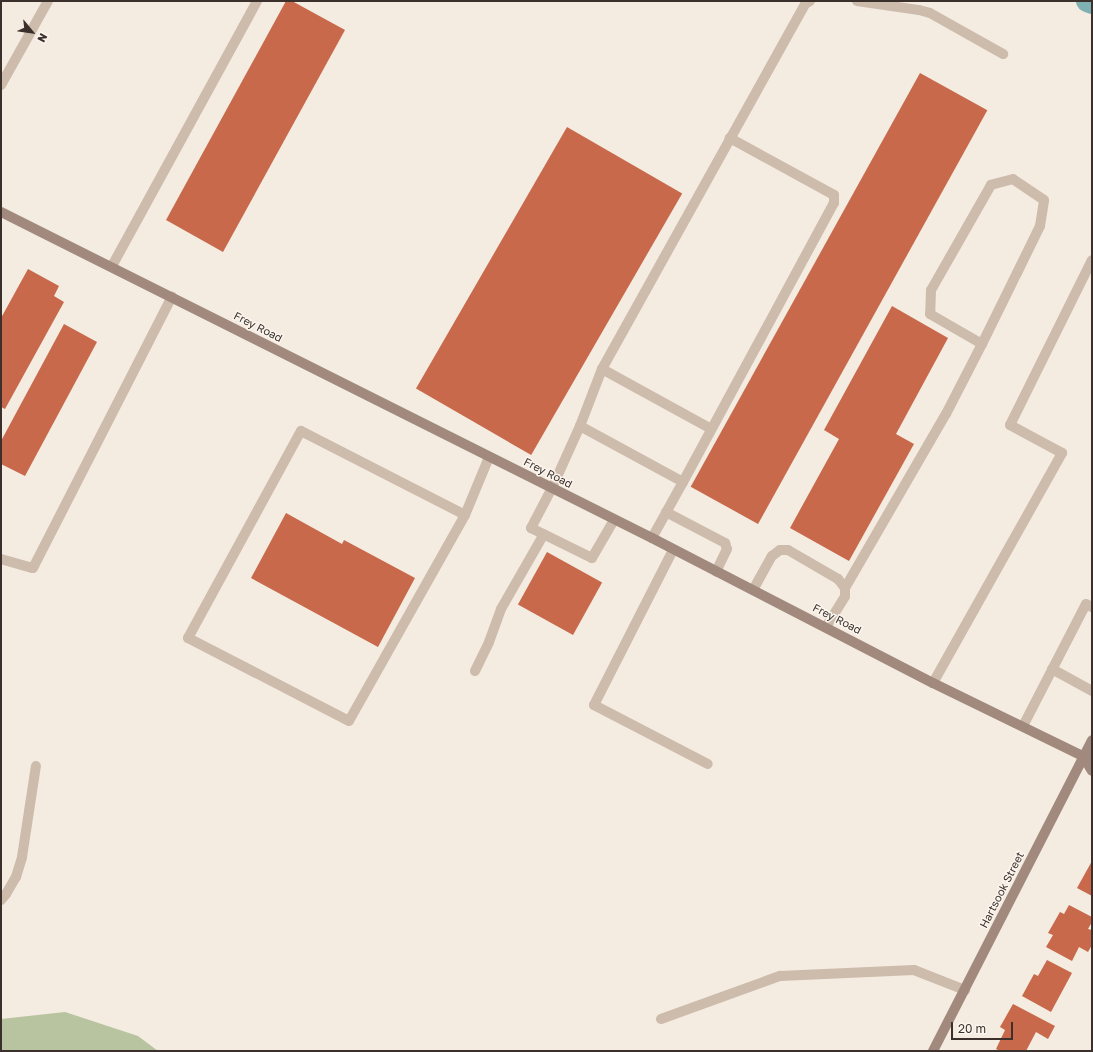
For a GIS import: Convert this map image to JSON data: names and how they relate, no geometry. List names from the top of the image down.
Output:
{
  "streets": {
    "street": ["Frey Road", "Hartsook Street"]
  },
  "crossings": [
    ["Frey Road", "Hartsook Street"]
  ],
  "scale_bar": "20 m",
  "north": "bottom right"
}
